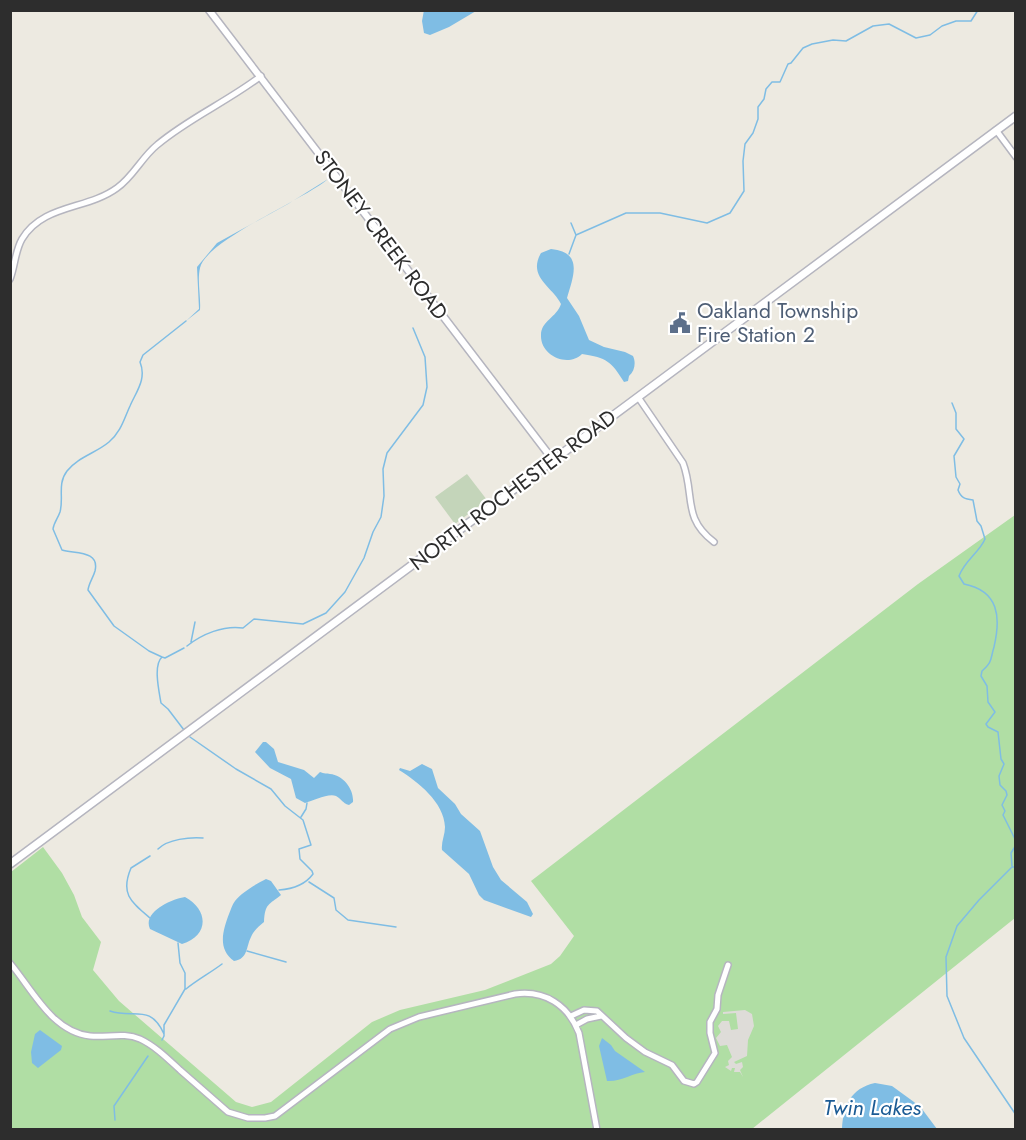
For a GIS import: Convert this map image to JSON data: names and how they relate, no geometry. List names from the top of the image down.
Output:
{
  "streets": {
    "main road": ["NORTH ROCHESTER ROAD"],
    "street": ["STONEY CREEK ROAD"]
  },
  "crossings": [
    ["STONEY CREEK ROAD", "NORTH ROCHESTER ROAD"]
  ],
  "water": ["Twin Lakes"],
  "places": {
    "public building": ["Oakland Township Fire Station 2"]
  }
}
